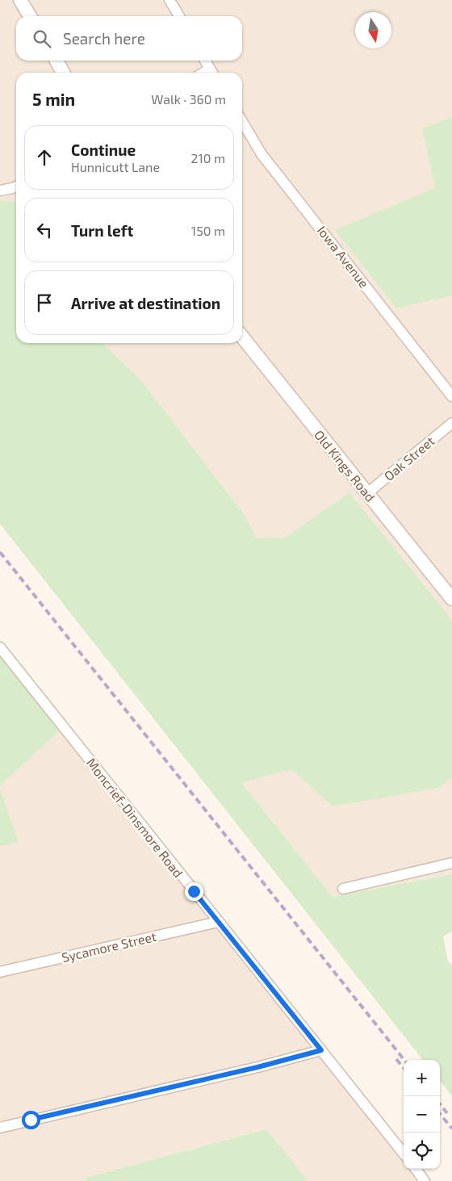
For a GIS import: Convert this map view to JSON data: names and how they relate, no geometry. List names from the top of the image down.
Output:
{
  "streets": {
    "street": [
      "Iowa Avenue",
      "Oak Street",
      "Old Kings Road",
      "Moncrief-Dinsmore Road",
      "Sycamore Street"
    ]
  },
  "crossings": [
    ["Oak Street", "Old Kings Road"],
    ["Moncrief-Dinsmore Road", "Sycamore Street"]
  ],
  "north": "bottom",
  "page": {
    "search": "Search here",
    "heading": ["5 min", "Walk · 360 m"],
    "list": [
      ["Continue", "Hunnicutt Lane", "210 m"],
      ["Turn left", "150 m"],
      "Arrive at destination"
    ],
    "map_buttons": ["+", "−"]
  }
}
